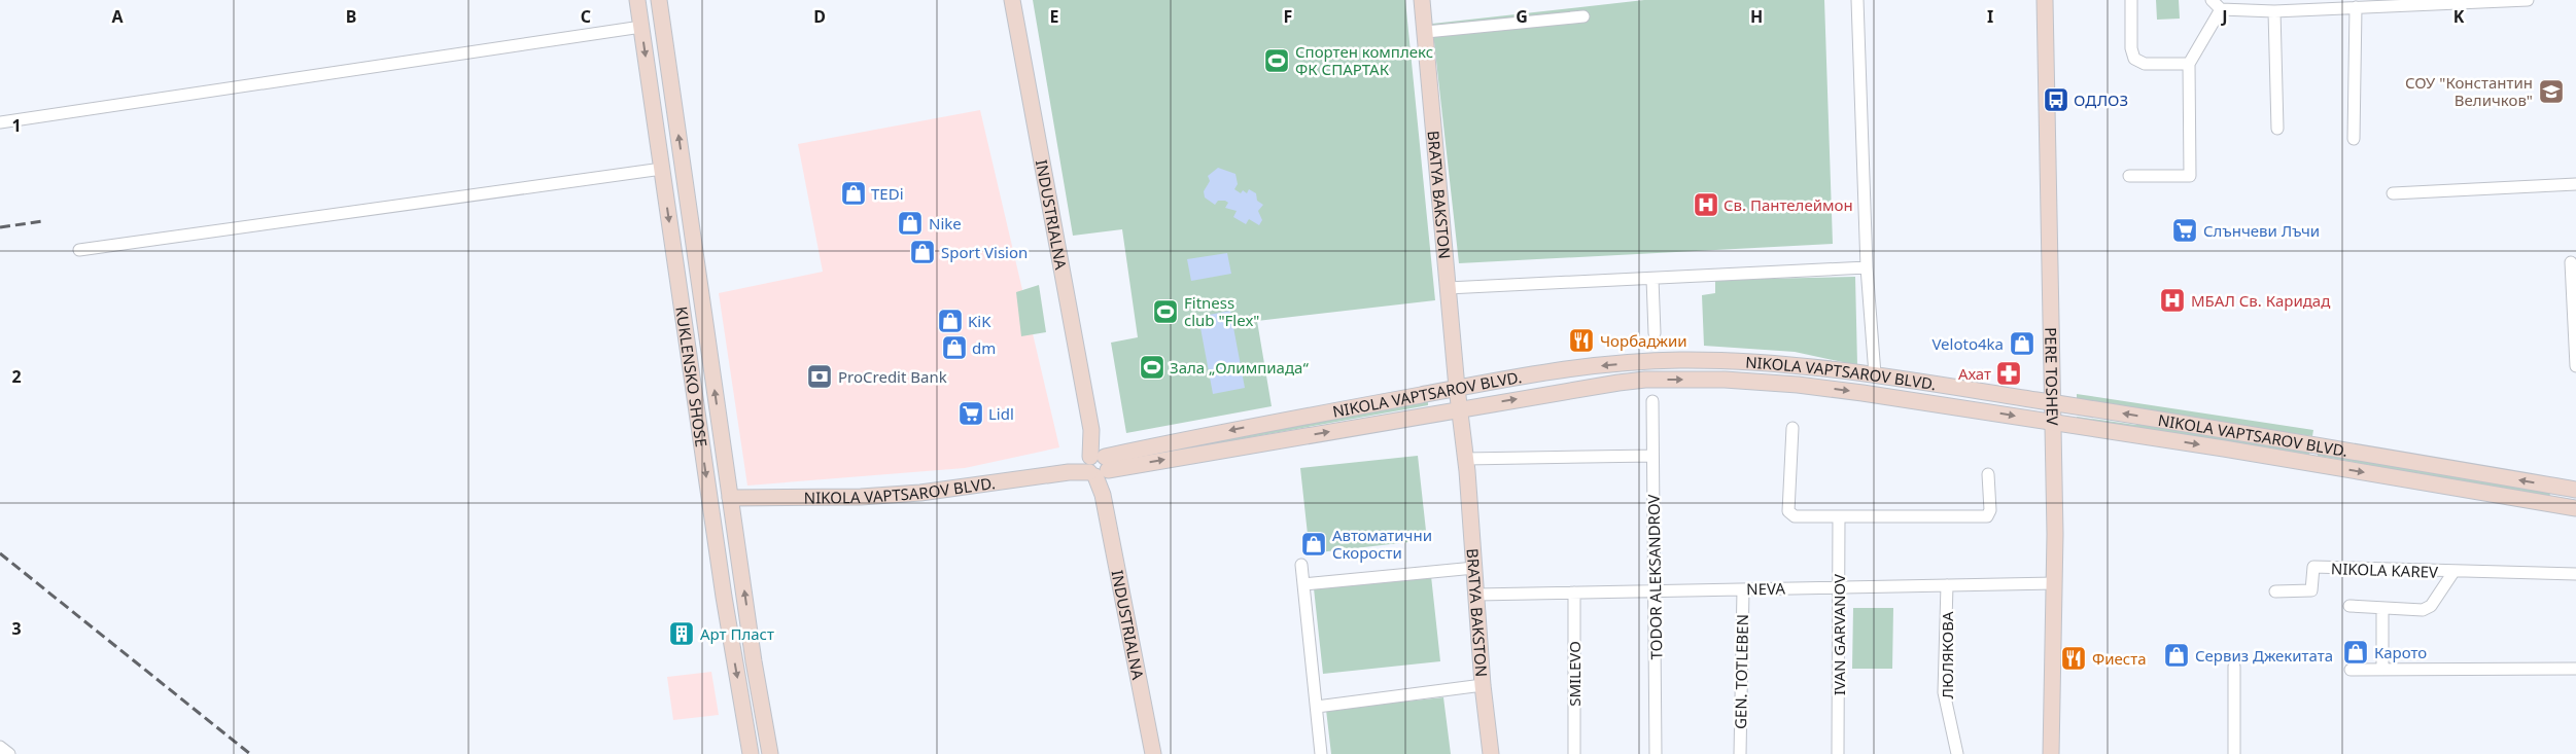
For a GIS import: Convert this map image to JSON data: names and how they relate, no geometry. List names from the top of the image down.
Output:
{
  "streets": {
    "street": [
      "BRATYA BAKSTON",
      "INDUSTRIALNA",
      "NIKOLA VAPTSAROV BLVD.",
      "PERE TOSHEV",
      "KUKLENSKO SHOSE",
      "NIKOLA KAREV",
      "TODOR ALEKSANDROV",
      "NEVA",
      "IVAN GARVANOV",
      "ЛЮЛЯКОВА",
      "GEN. TOTLEBEN",
      "SMILEVO"
    ]
  },
  "crossings": [
    ["BRATYA BAKSTON", "NIKOLA VAPTSAROV BLVD."],
    ["BRATYA BAKSTON", "NEVA"],
    ["INDUSTRIALNA", "NIKOLA VAPTSAROV BLVD."],
    ["NIKOLA VAPTSAROV BLVD.", "PERE TOSHEV"],
    ["NIKOLA VAPTSAROV BLVD.", "KUKLENSKO SHOSE"],
    ["PERE TOSHEV", "NEVA"],
    ["TODOR ALEKSANDROV", "NEVA"],
    ["NEVA", "IVAN GARVANOV"],
    ["NEVA", "ЛЮЛЯКОВА"],
    ["NEVA", "GEN. TOTLEBEN"],
    ["NEVA", "SMILEVO"]
  ],
  "places": {
    "sports": ["Спортен комплекс ФК СПАРТАК", "Fitness club \"Flex\"", "Зала „Олимпиада“"],
    "school or university": ["СОУ \"Константин Величков\""],
    "bus stop": ["ОДЛОЗ"],
    "shop": [
      "TEDi",
      "Nike",
      "Sport Vision",
      "KiK",
      "Veloto4ka",
      "dm",
      "Автоматични Скорости",
      "Карото",
      "Сервиз Джекитата"
    ],
    "hospital": ["Св. Пантелеймон", "МБАЛ Св. Каридад"],
    "supermarket": ["Слънчеви Лъчи", "Lidl"],
    "restaurant": ["Чорбаджии", "Фиеста"],
    "pharmacy": ["Ахат"],
    "bank": ["ProCredit Bank"],
    "building": ["Арт Пласт"]
  },
  "grid": {
    "columns": [
      "A",
      "B",
      "C",
      "D",
      "E",
      "F",
      "G",
      "H",
      "I",
      "J",
      "K"
    ],
    "rows": ["1", "2", "3"]
  }
}
